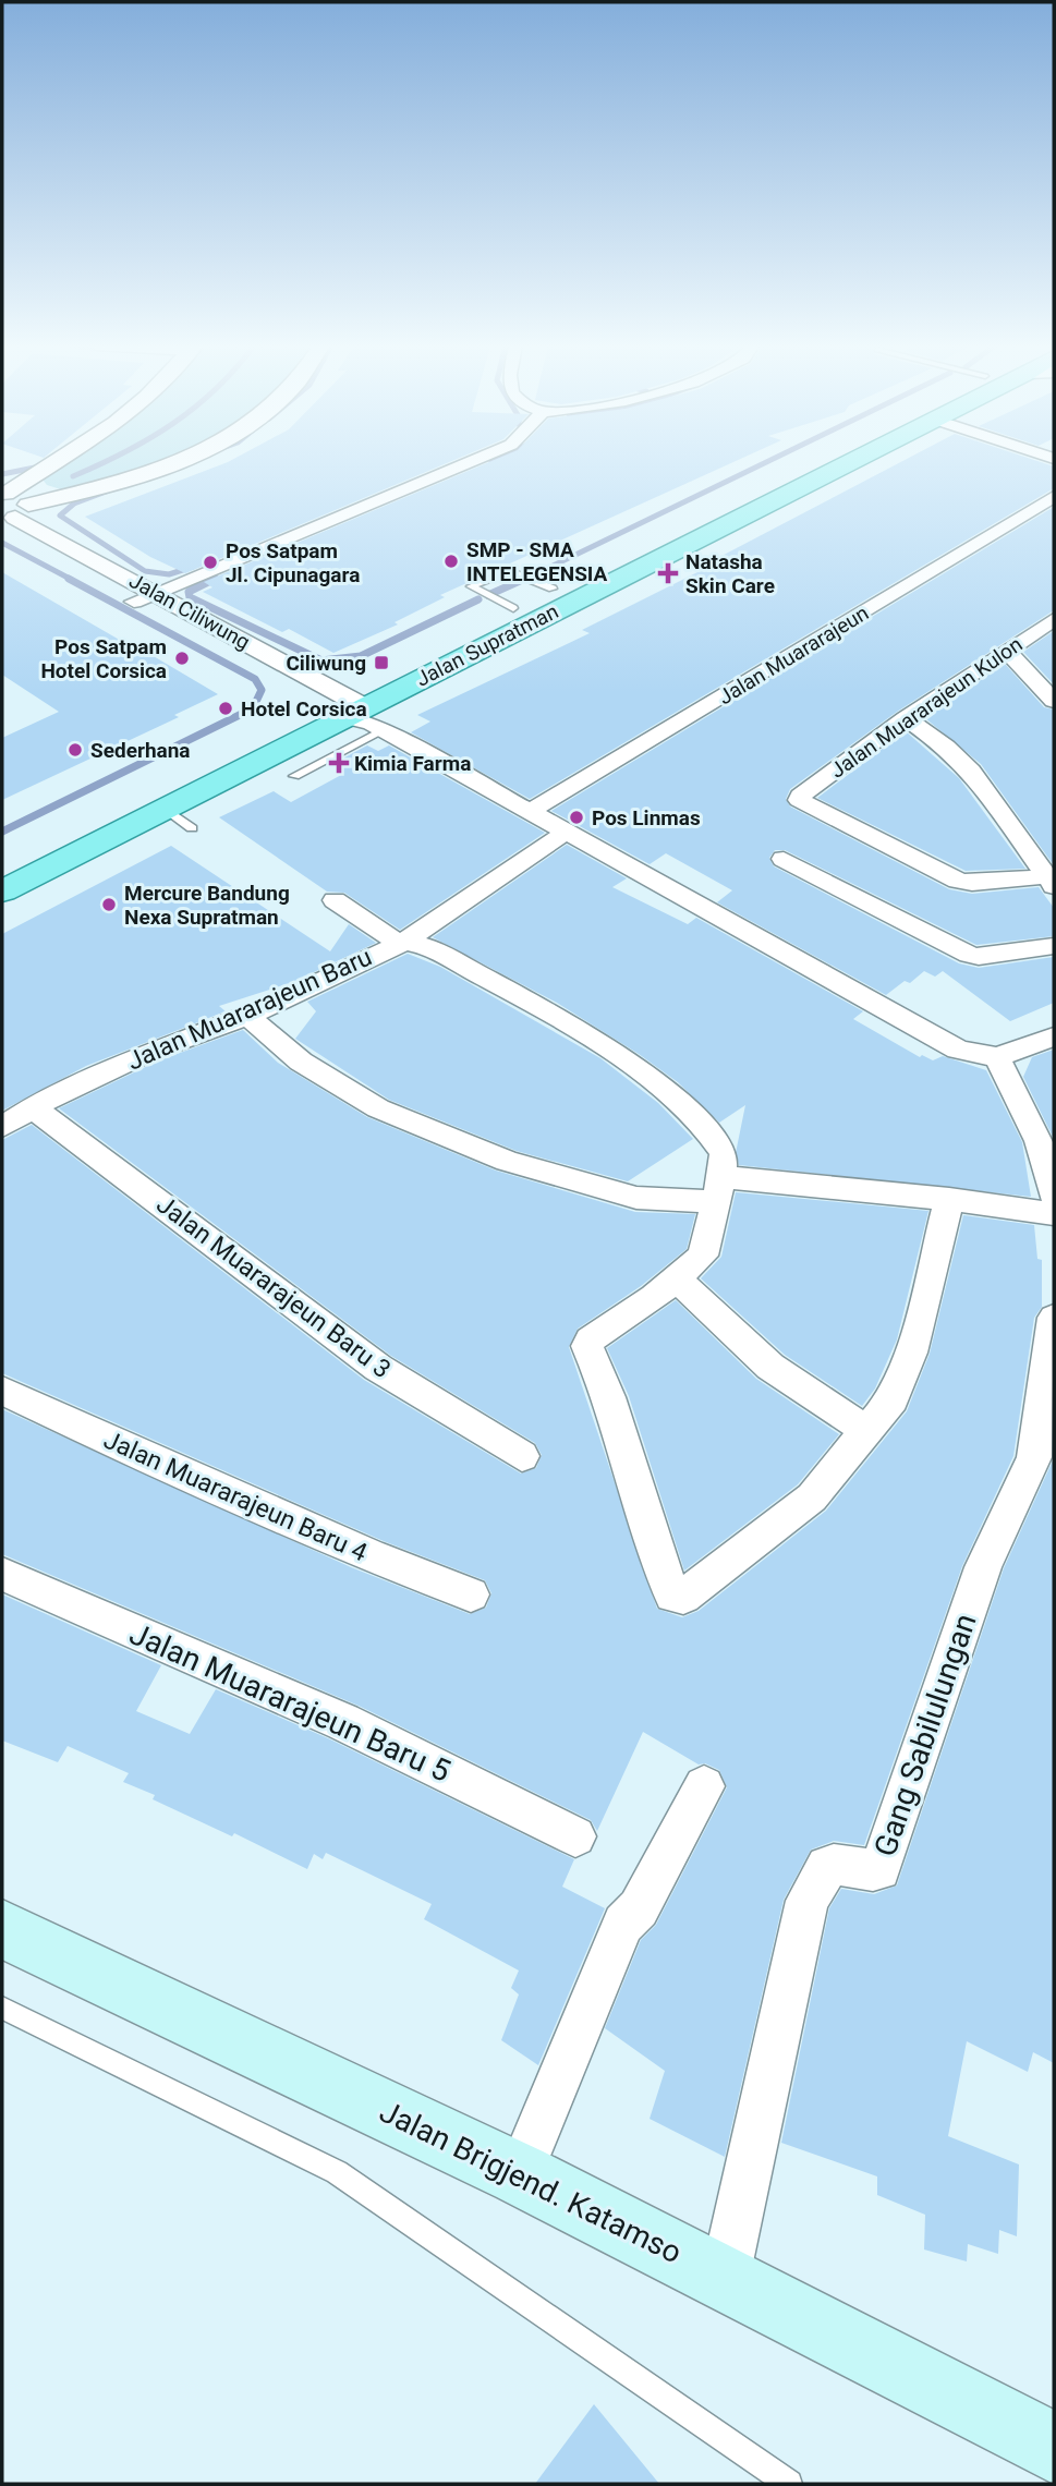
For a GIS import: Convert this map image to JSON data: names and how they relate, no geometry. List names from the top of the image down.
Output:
{
  "streets": {
    "main road": ["Jalan Supratman", "Jalan Brigjend. Katamso"],
    "street": [
      "Jalan Ciliwung",
      "Jalan Muararajeun",
      "Jalan Muararajeun Kulon",
      "Jalan Muararajeun Baru",
      "Jalan Muararajeun Baru 3",
      "Jalan Muararajeun Baru 4",
      "Jalan Muararajeun Baru 5",
      "Gang Sabilulungan"
    ]
  },
  "crossings": [
    ["Jalan Ciliwung", "Jalan Supratman"],
    ["Jalan Muararajeun Baru", "Jalan Muararajeun Baru 3"],
    ["Gang Sabilulungan", "Jalan Brigjend. Katamso"]
  ],
  "places": {
    "other": [
      "SMP - SMA INTELEGENSIA",
      "Pos Satpam Jl. Cipunagara",
      "Pos Satpam Hotel Corsica",
      "Hotel Corsica",
      "Sederhana",
      "Pos Linmas",
      "Mercure Bandung Nexa Supratman"
    ],
    "health": ["Natasha Skin Care", "Kimia Farma"],
    "transit": ["Ciliwung"]
  }
}
